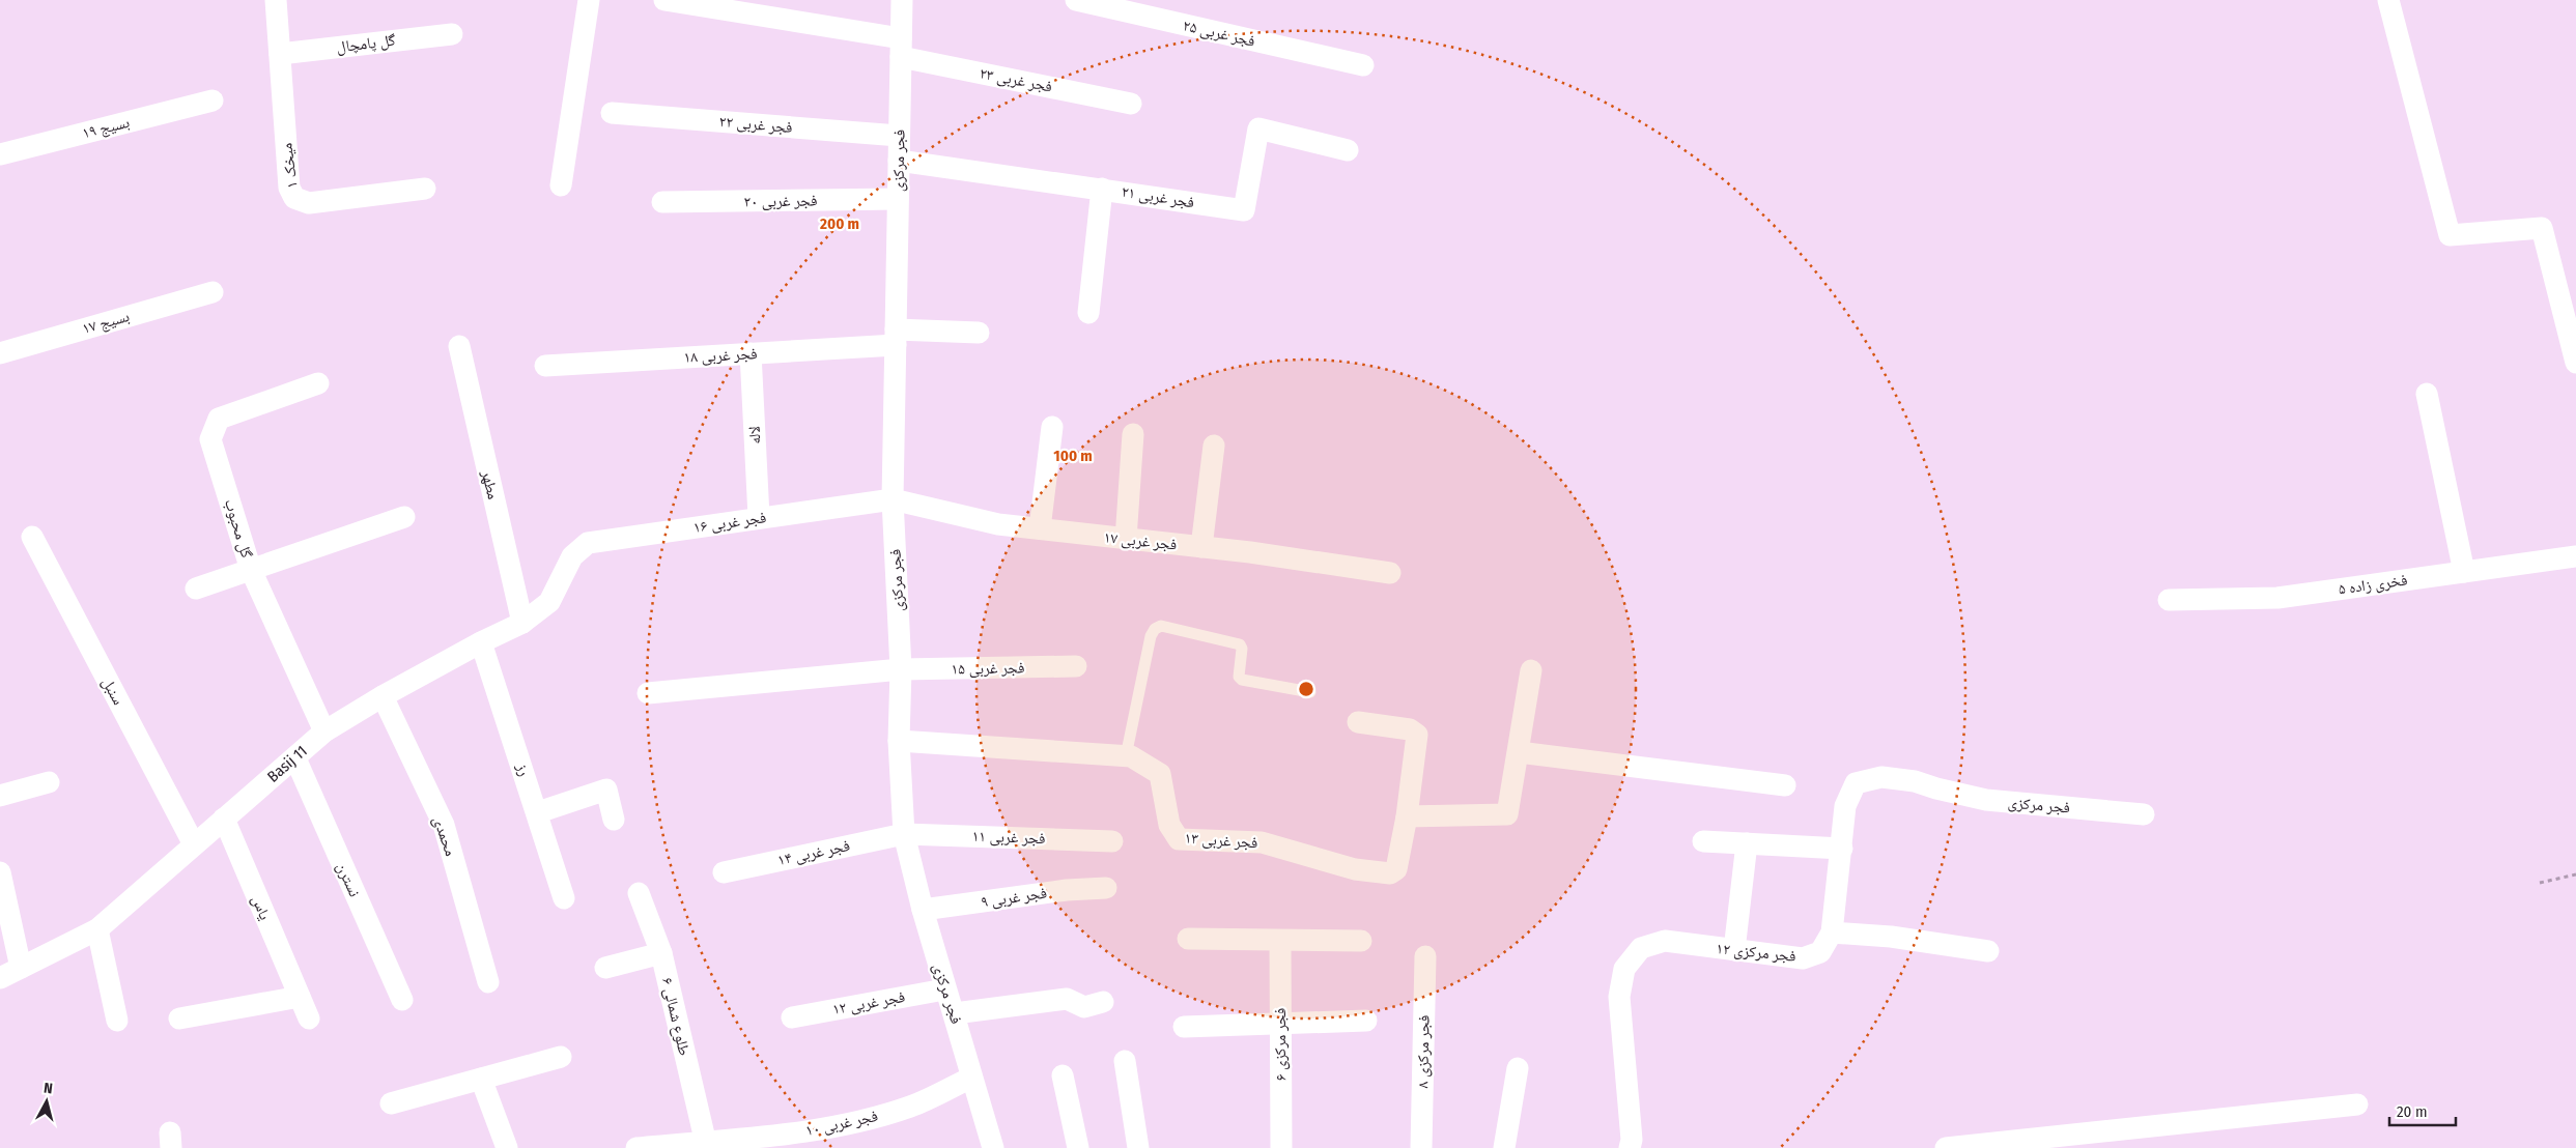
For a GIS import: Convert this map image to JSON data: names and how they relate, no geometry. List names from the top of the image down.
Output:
{
  "streets": {
    "street": [
      "فجر غربی ۲۵",
      "گل پامچال",
      "فجر غربی ۲۳",
      "فجر غربی ۲۲",
      "بسیج ۱۹",
      "فجر مرکزی",
      "میخک ۱",
      "فجر غربی ۲۱",
      "فجر غربی ۲۰",
      "بسیج ۱۷",
      "فجر غربی ۱۸",
      "لاله",
      "مطهر",
      "فجر غربی ۱۶",
      "گل محبوب",
      "فجر غربی ۱۷",
      "فخری زاده ۵",
      "فجر غربی ۱۵",
      "سنبل",
      "Basij 11",
      "رز",
      "محمدی",
      "فجر غربی ۱۱",
      "فجر غربی ۱۳",
      "فجر غربی ۱۴",
      "نسترن",
      "فجر غربی ۹",
      "یاس",
      "فجر مرکزی ۱۲",
      "فجر غربی ۱۲",
      "طلوع شمالی ۶",
      "فجر مرکزی ۶",
      "فجر مرکزی ۸",
      "فجر غربی ۱۰"
    ]
  },
  "crossings": [
    ["گل پامچال", "میخک ۱"],
    ["فجر غربی ۲۳", "فجر مرکزی"],
    ["فجر غربی ۲۲", "فجر مرکزی"],
    ["فجر مرکزی", "فجر غربی ۲۱"],
    ["فجر مرکزی", "فجر غربی ۲۰"],
    ["فجر مرکزی", "فجر غربی ۱۸"],
    ["فجر مرکزی", "فجر غربی ۱۶"],
    ["فجر مرکزی", "فجر غربی ۱۷"],
    ["فجر مرکزی", "فجر غربی ۱۵"],
    ["فجر مرکزی", "فجر غربی ۱۱"],
    ["فجر مرکزی", "فجر غربی ۱۳"],
    ["فجر مرکزی", "فجر غربی ۱۴"],
    ["فجر مرکزی", "فجر غربی ۹"],
    ["فجر مرکزی", "فجر مرکزی ۱۲"],
    ["فجر مرکزی", "فجر غربی ۱۲"],
    ["فجر مرکزی", "فجر غربی ۱۰"],
    ["فجر غربی ۱۸", "لاله"],
    ["لاله", "فجر غربی ۱۶"],
    ["مطهر", "Basij 11"],
    ["فجر غربی ۱۶", "فجر غربی ۱۷"],
    ["فجر غربی ۱۶", "Basij 11"],
    ["گل محبوب", "Basij 11"],
    ["سنبل", "Basij 11"],
    ["Basij 11", "رز"],
    ["Basij 11", "محمدی"],
    ["Basij 11", "نسترن"],
    ["Basij 11", "یاس"],
    ["فجر غربی ۱۱", "فجر غربی ۱۴"],
    ["طلوع شمالی ۶", "فجر غربی ۱۰"]
  ],
  "scale_bar": "20 m",
  "north": "top",
  "rings": ["200 m", "100 m"]
}
